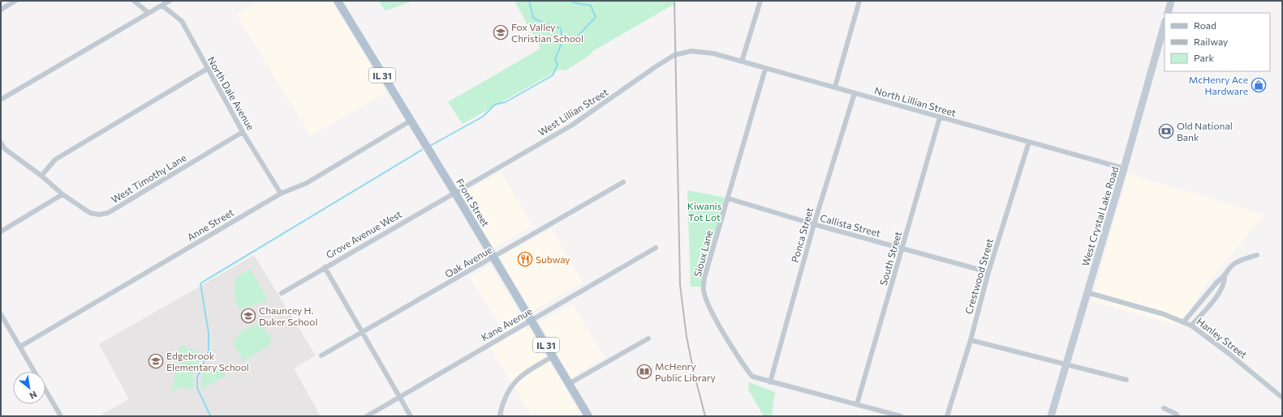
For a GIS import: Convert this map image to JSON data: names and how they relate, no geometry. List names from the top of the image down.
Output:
{
  "streets": {
    "main road": ["IL 31", "Front Street"],
    "street": [
      "North Dale Avenue",
      "North Lillian Street",
      "West Lillian Street",
      "West Timothy Lane",
      "West Crystal Lake Road",
      "Anne Street",
      "Callista Street",
      "Grove Avenue West",
      "Ponca Street",
      "Sioux Lane",
      "South Street",
      "Oak Avenue",
      "Crestwood Street",
      "Kane Avenue",
      "Hanley Street"
    ]
  },
  "crossings": [
    ["North Dale Avenue", "West Timothy Lane"],
    ["North Dale Avenue", "Anne Street"],
    ["North Lillian Street", "West Lillian Street"],
    ["North Lillian Street", "West Crystal Lake Road"],
    ["North Lillian Street", "Ponca Street"],
    ["North Lillian Street", "Sioux Lane"],
    ["North Lillian Street", "South Street"],
    ["North Lillian Street", "Crestwood Street"],
    ["West Lillian Street", "Front Street"],
    ["West Lillian Street", "Grove Avenue West"],
    ["Front Street", "Anne Street"],
    ["Front Street", "Grove Avenue West"],
    ["Front Street", "Oak Avenue"],
    ["Front Street", "Kane Avenue"],
    ["West Crystal Lake Road", "Hanley Street"],
    ["Callista Street", "Ponca Street"],
    ["Callista Street", "Sioux Lane"],
    ["Callista Street", "South Street"],
    ["Callista Street", "Crestwood Street"],
    ["Ponca Street", "Sioux Lane"],
    ["Sioux Lane", "South Street"]
  ],
  "parks": ["Kiwanis Tot Lot"],
  "places": {
    "school or university": ["Fox Valley Christian School", "Chauncey H. Duker School", "Edgebrook Elementary School"],
    "shop": ["McHenry Ace Hardware"],
    "bank": ["Old National Bank"],
    "restaurant": ["Subway"],
    "library": ["McHenry Public Library"]
  },
  "legend": ["Road", "Railway", "Park"],
  "north": "bottom right"
}
